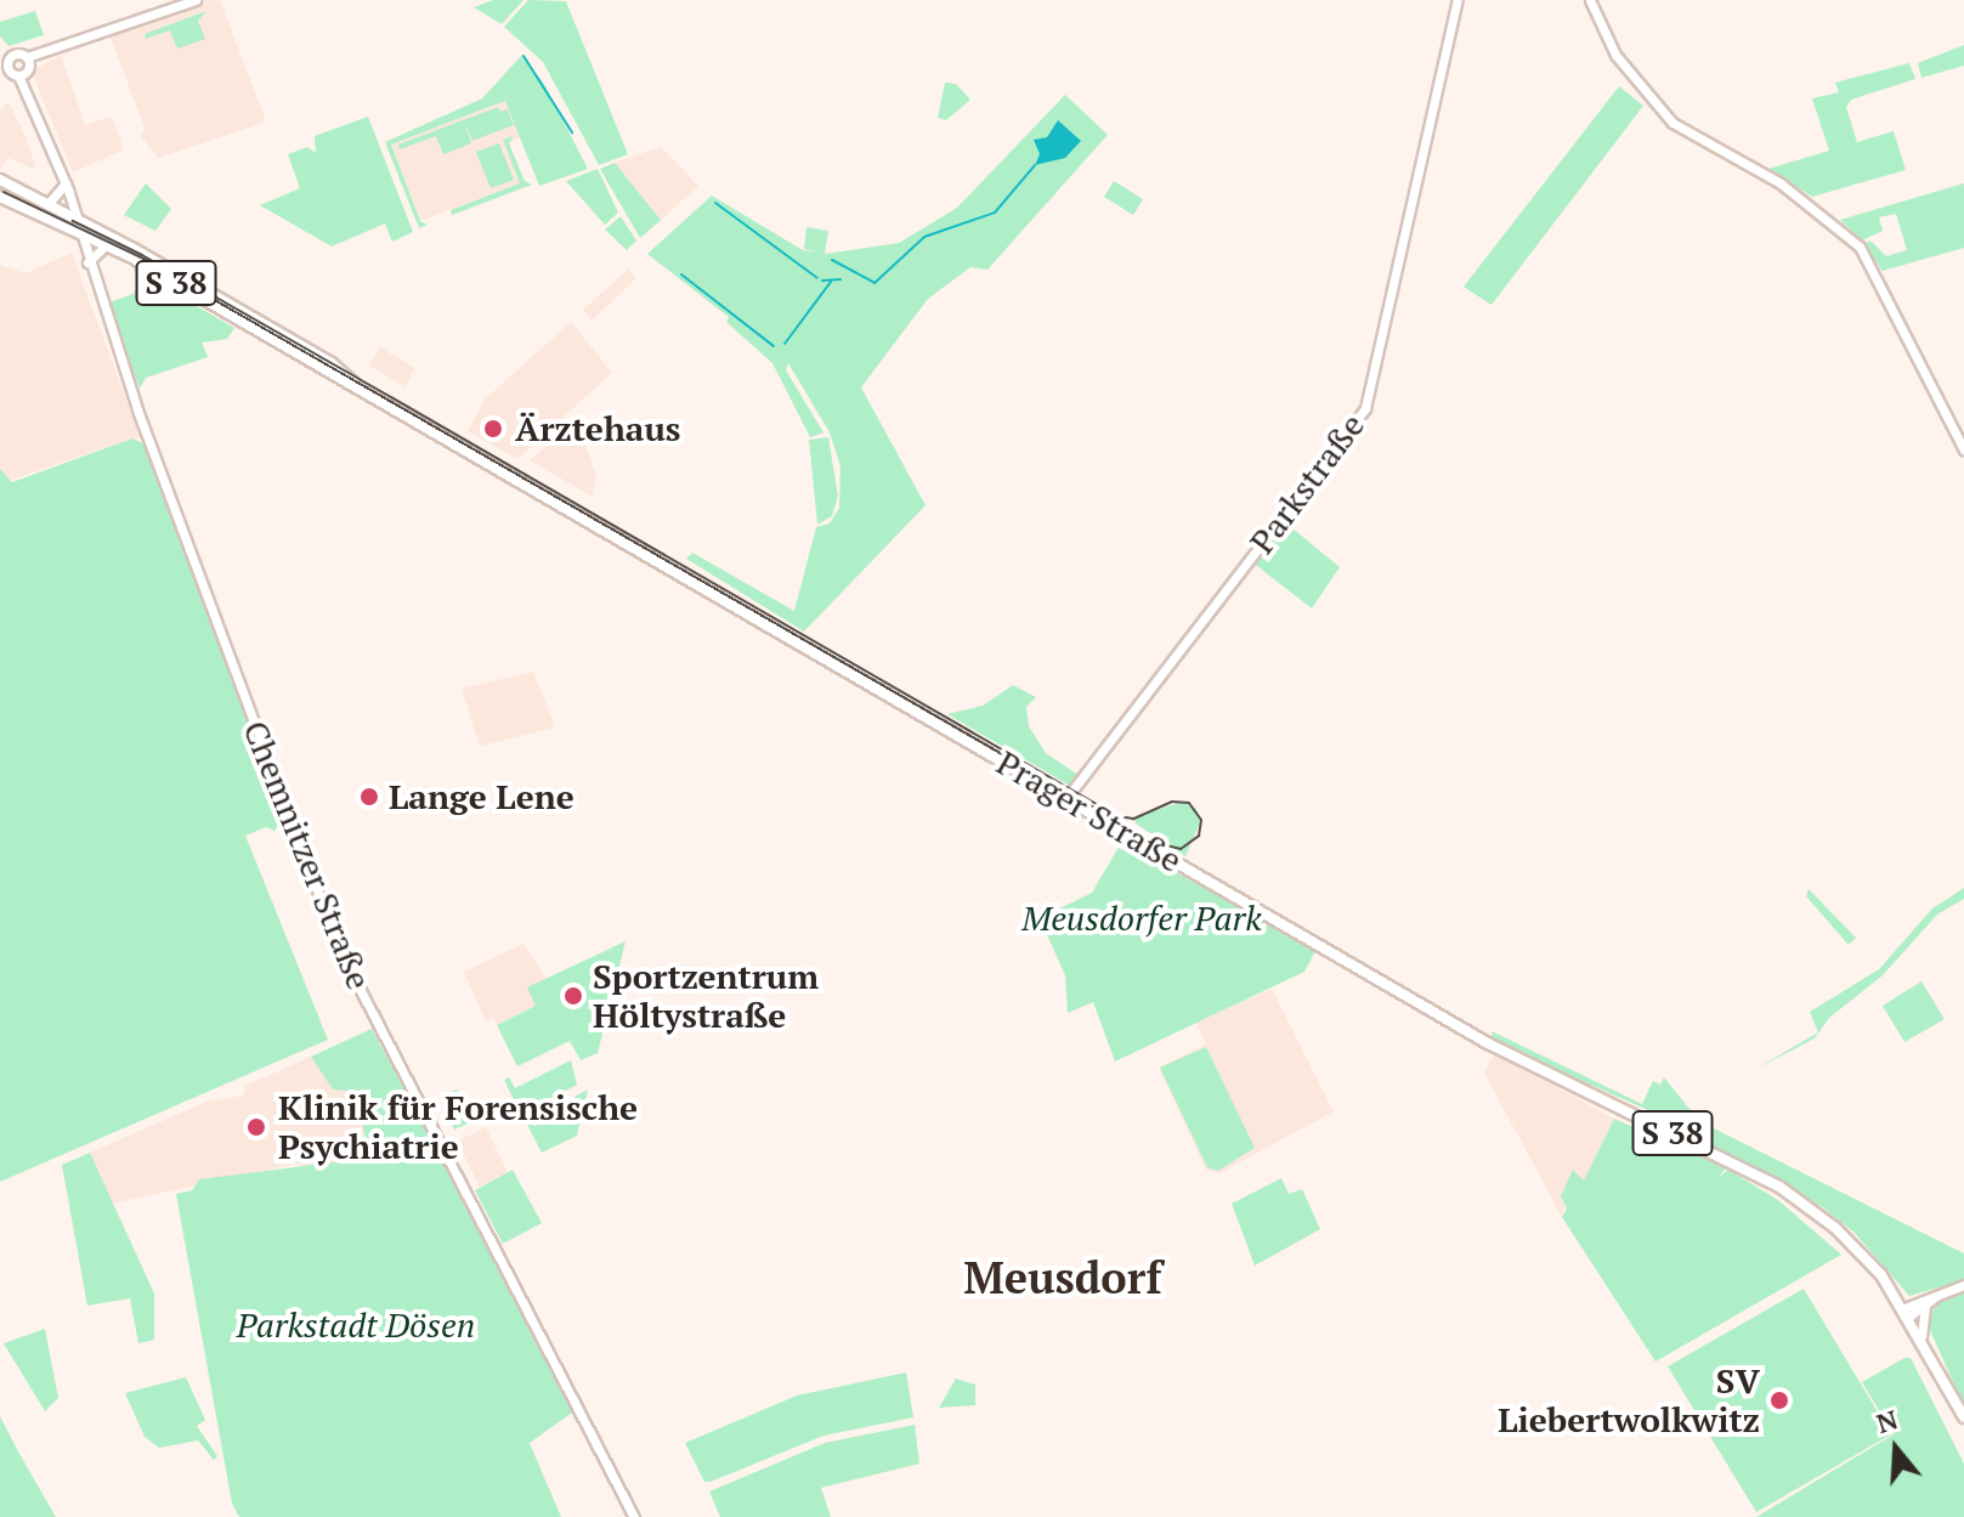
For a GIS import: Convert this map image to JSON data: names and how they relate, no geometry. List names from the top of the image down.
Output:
{
  "streets": {
    "main road": ["S 38", "Prager Straße"],
    "street": ["Parkstraße", "Chemnitzer Straße"]
  },
  "crossings": [
    ["S 38", "Prager Straße"],
    ["Parkstraße", "Prager Straße"],
    ["Prager Straße", "Chemnitzer Straße"]
  ],
  "districts": ["Meusdorf"],
  "parks": ["Meusdorfer Park", "Parkstadt Dösen"],
  "places": [
    "Ärztehaus",
    "Lange Lene",
    "Sportzentrum Höltystraße",
    "Klinik für Forensische Psychiatrie",
    "SV Liebertwolkwitz"
  ],
  "north": "top"
}
